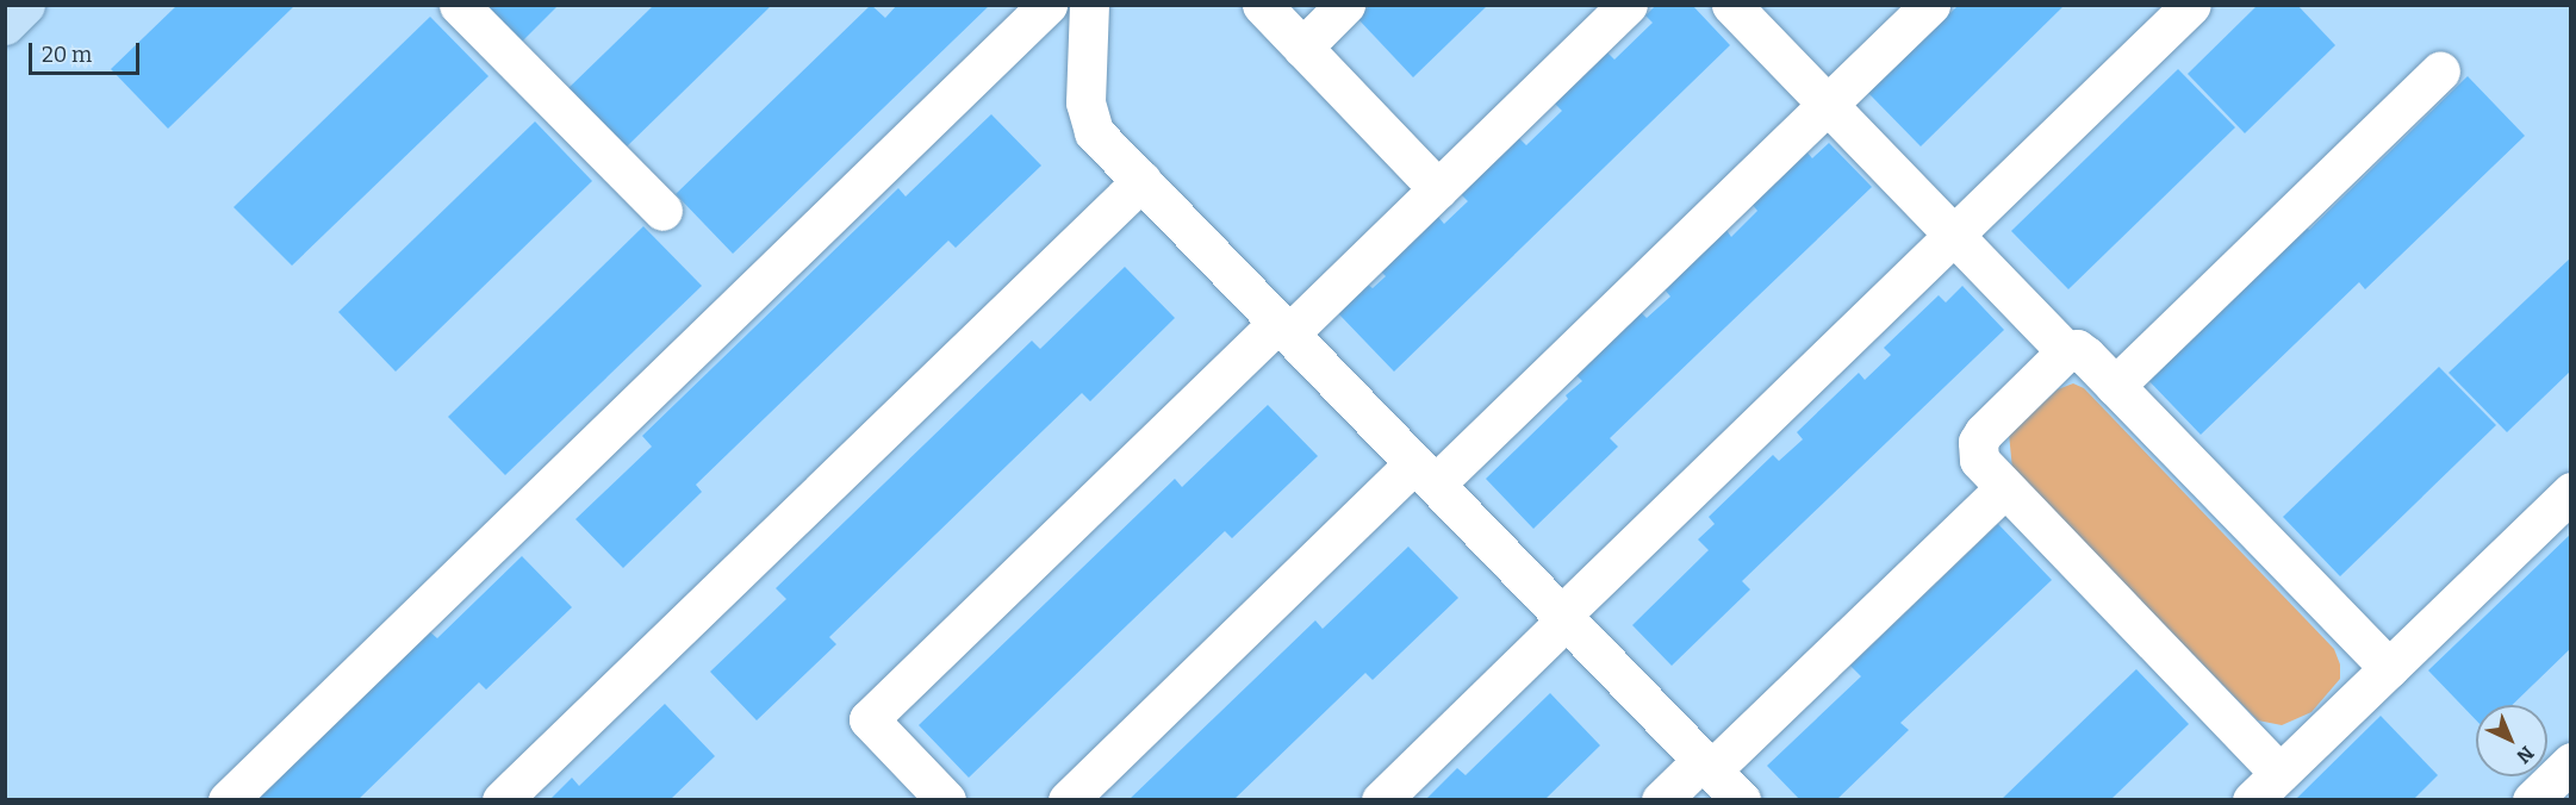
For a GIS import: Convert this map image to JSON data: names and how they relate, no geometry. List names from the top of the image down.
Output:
{
  "scale_bar": "20 m",
  "north": "bottom right"
}
